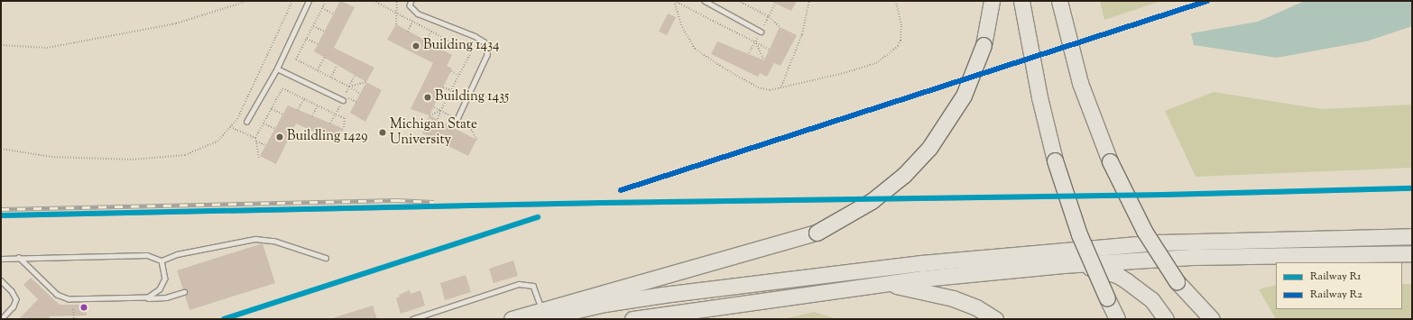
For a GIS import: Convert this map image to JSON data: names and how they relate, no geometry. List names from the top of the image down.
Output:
{
  "places": [
    "Building 1434",
    "Building 1435",
    "Michigan State University",
    "Buildling 1429"
  ],
  "lines": ["rail line R2", "rail line R1"],
  "legend": ["Railway R1", "Railway R2"]
}
